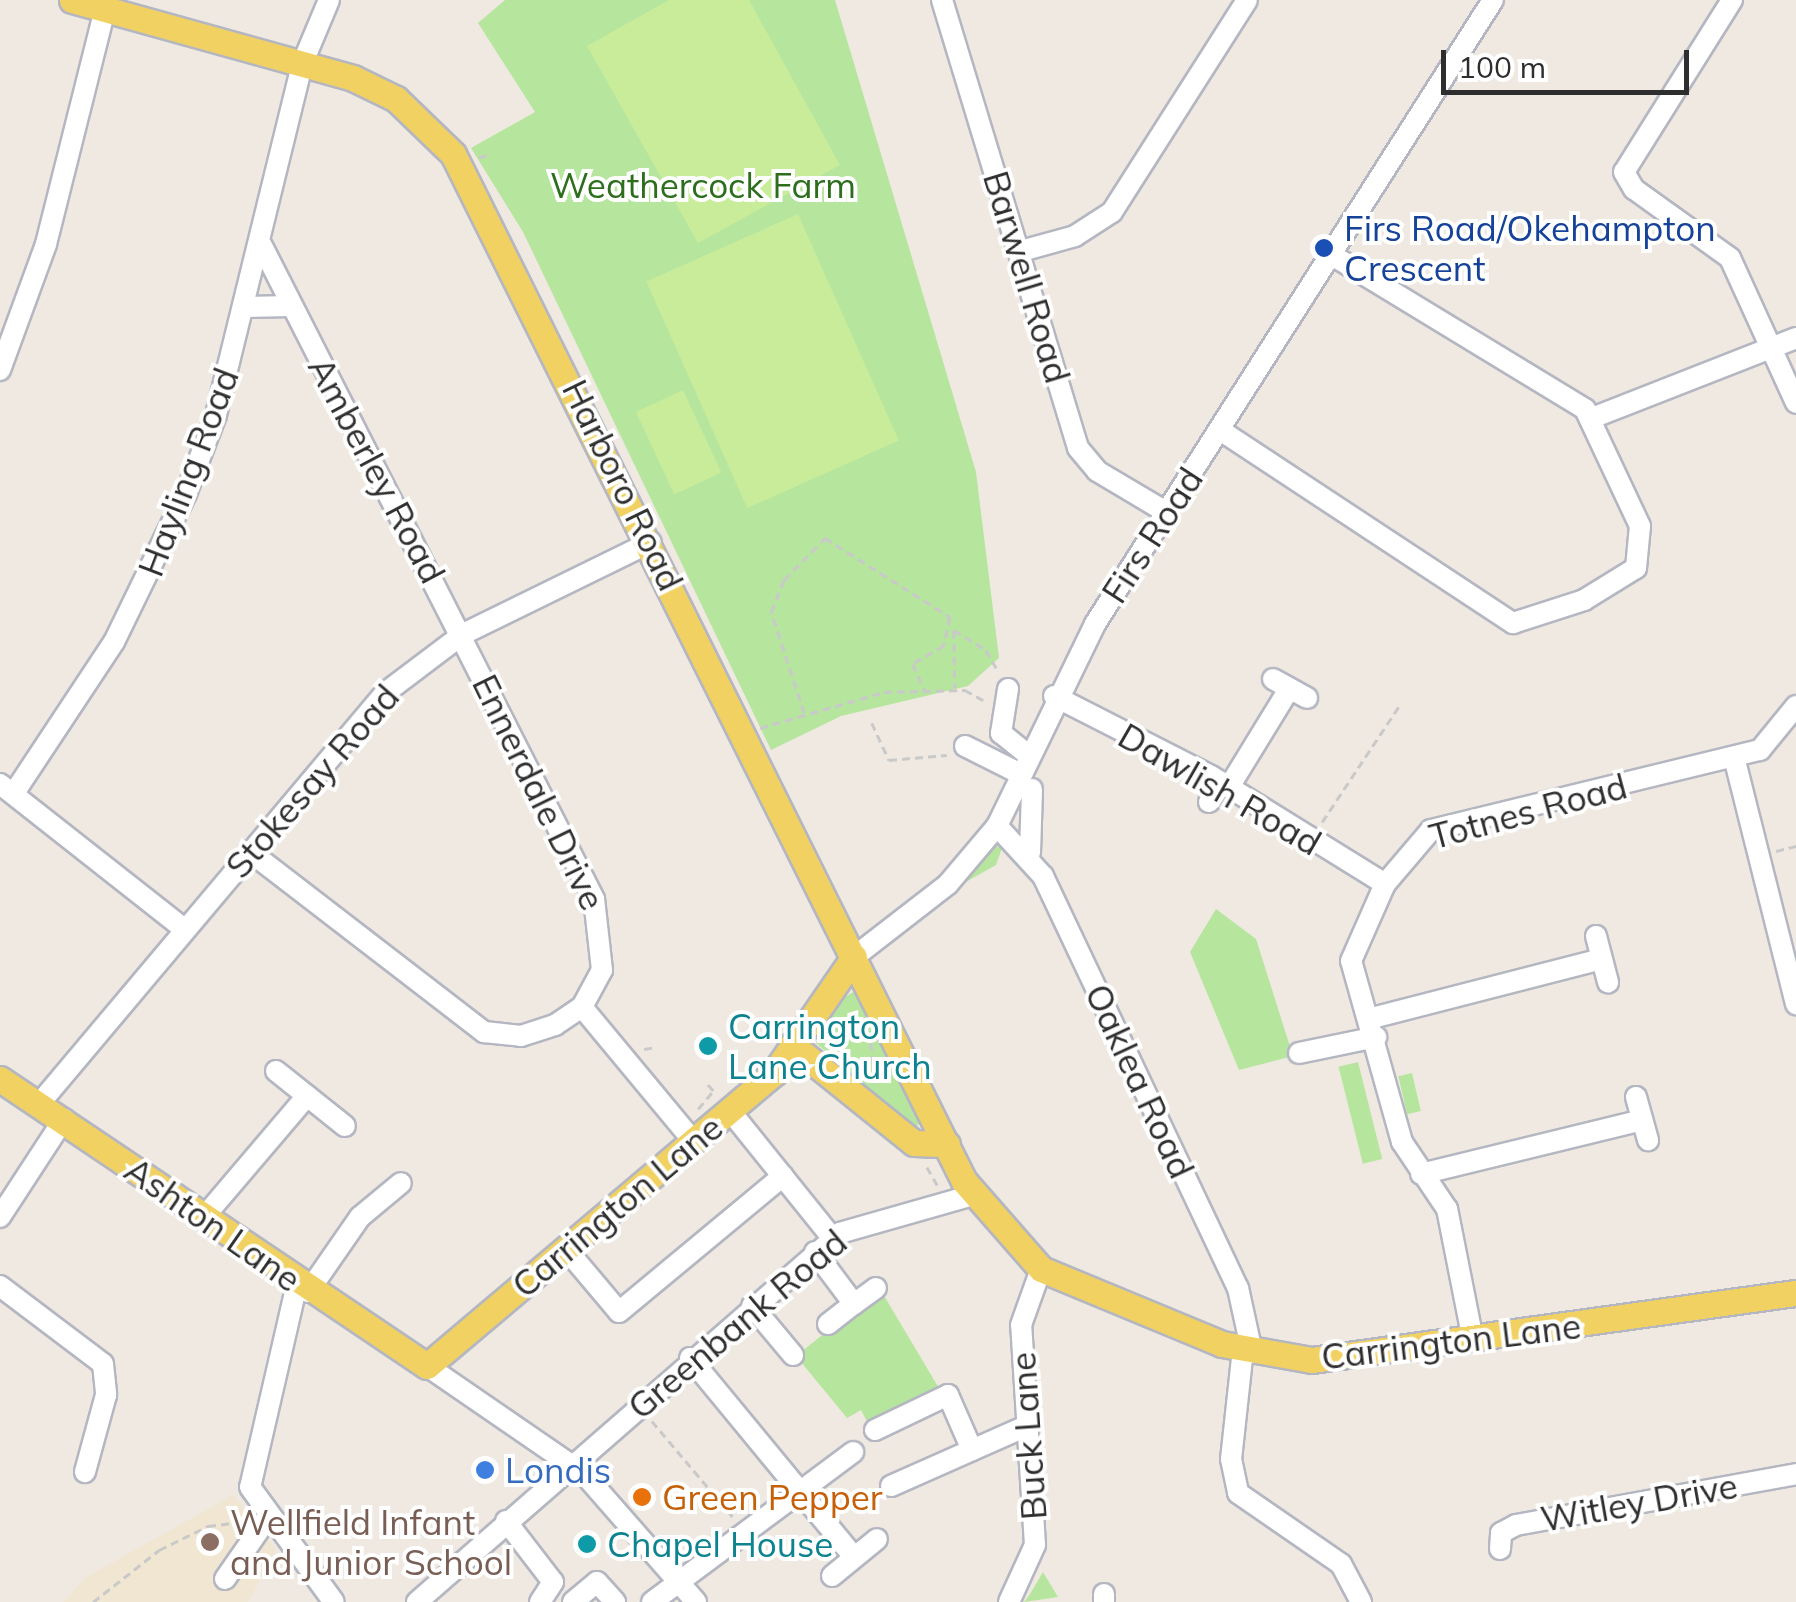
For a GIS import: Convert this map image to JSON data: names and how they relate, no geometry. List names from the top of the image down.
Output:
{
  "streets": {
    "main road": [
      "Harboro Road",
      "Firs Road",
      "Carrington Lane",
      "Ashton Lane"
    ],
    "street": [
      "Barwell Road",
      "Amberley Road",
      "Hayling Road",
      "Stokesay Road",
      "Dawlish Road",
      "Ennerdale Drive",
      "Totnes Road",
      "Oaklea Road",
      "Greenbank Road",
      "Buck Lane",
      "Witley Drive"
    ]
  },
  "crossings": [
    ["Barwell Road", "Firs Road"],
    ["Amberley Road", "Hayling Road"],
    ["Amberley Road", "Stokesay Road"],
    ["Amberley Road", "Ennerdale Drive"],
    ["Hayling Road", "Harboro Road"],
    ["Harboro Road", "Firs Road"],
    ["Harboro Road", "Stokesay Road"],
    ["Harboro Road", "Carrington Lane"],
    ["Harboro Road", "Greenbank Road"],
    ["Firs Road", "Dawlish Road"],
    ["Firs Road", "Oaklea Road"],
    ["Firs Road", "Carrington Lane"],
    ["Stokesay Road", "Ennerdale Drive"],
    ["Stokesay Road", "Ashton Lane"],
    ["Dawlish Road", "Totnes Road"],
    ["Totnes Road", "Carrington Lane"],
    ["Oaklea Road", "Carrington Lane"],
    ["Carrington Lane", "Ashton Lane"],
    ["Carrington Lane", "Greenbank Road"],
    ["Carrington Lane", "Buck Lane"]
  ],
  "parks": ["Weathercock Farm"],
  "places": [
    "Firs Road/Okehampton Crescent",
    "Carrington Lane Church",
    "Londis",
    "Green Pepper",
    "Wellfield Infant and Junior School",
    "Chapel House"
  ],
  "scale_bar": "100 m"
}
